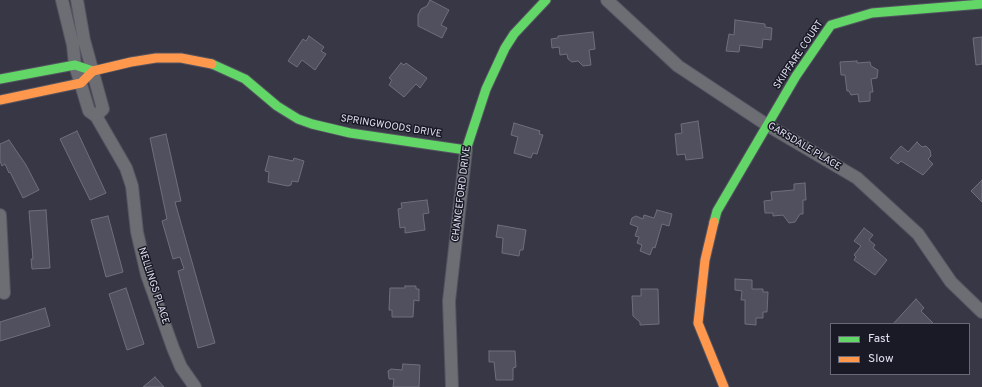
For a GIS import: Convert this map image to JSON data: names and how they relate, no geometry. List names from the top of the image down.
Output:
{
  "streets": {
    "street": [
      "SKIPFARE COURT",
      "SPRINGWOODS DRIVE",
      "GARSDALE PLACE",
      "CHANCEFORD DRIVE",
      "NELLINGS PLACE"
    ]
  },
  "crossings": [
    ["SKIPFARE COURT", "GARSDALE PLACE"],
    ["SPRINGWOODS DRIVE", "CHANCEFORD DRIVE"],
    ["SPRINGWOODS DRIVE", "NELLINGS PLACE"]
  ],
  "legend": ["Fast", "Slow"]
}
